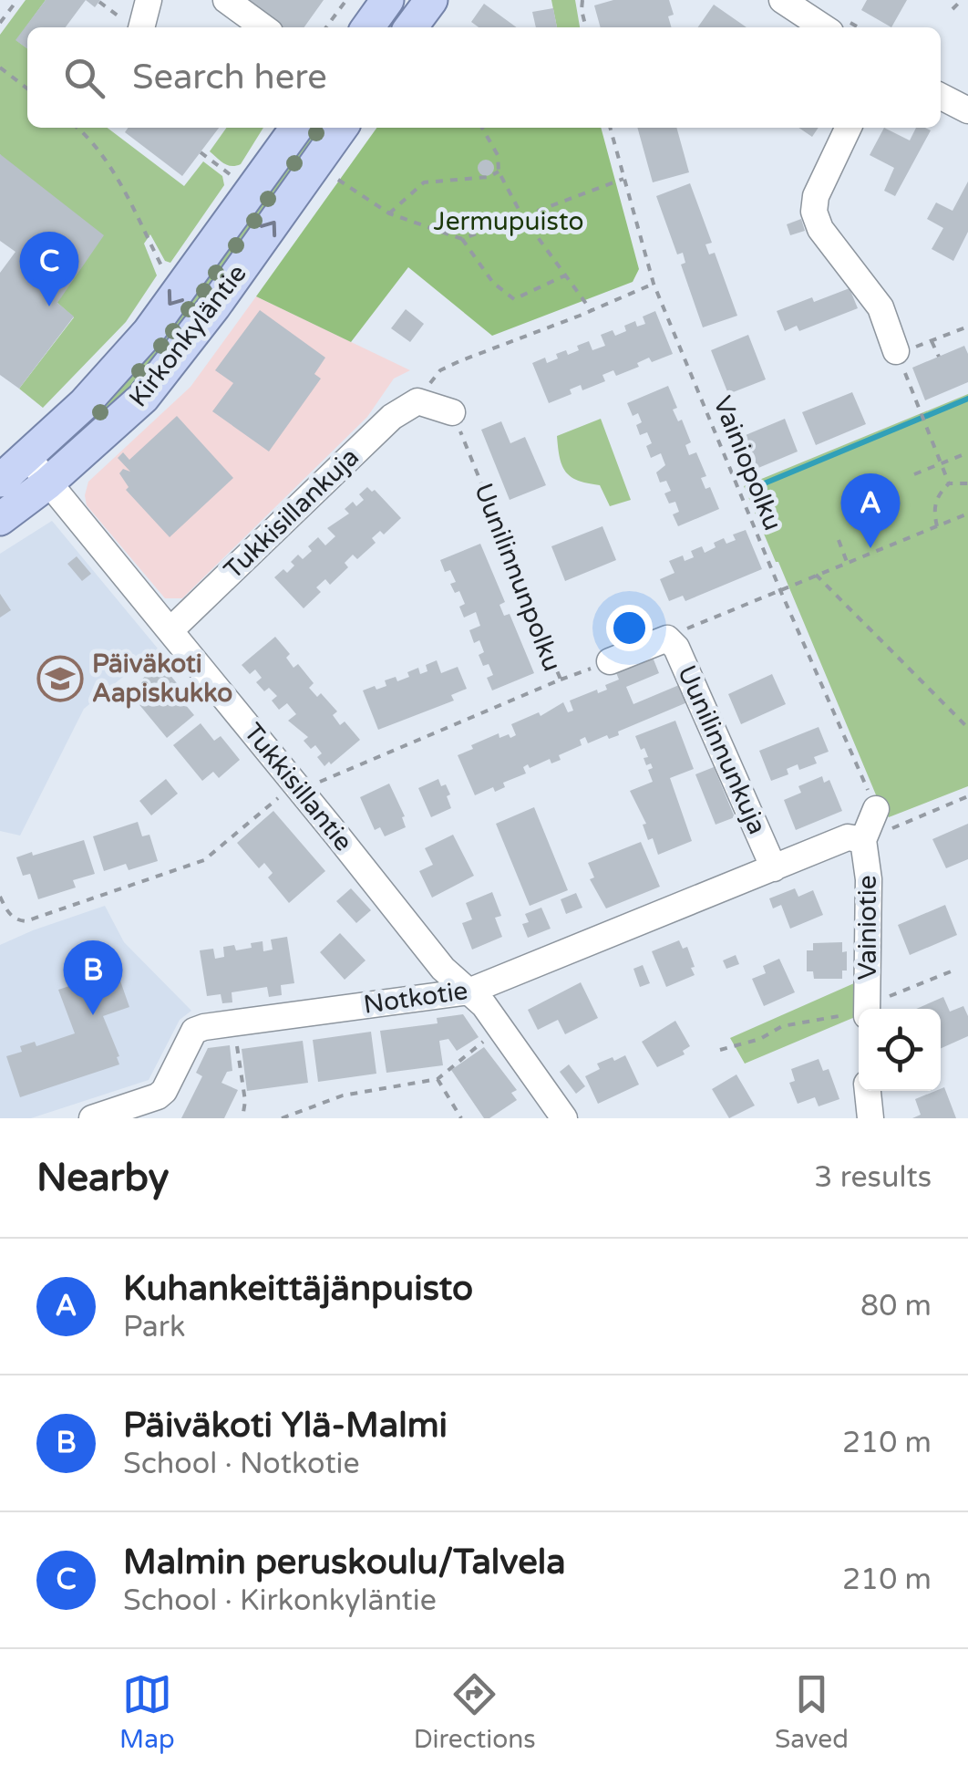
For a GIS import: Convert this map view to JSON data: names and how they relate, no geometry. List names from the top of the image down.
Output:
{
  "streets": {
    "main road": ["Kirkonkyläntie"],
    "street": [
      "Tukkisillankuja",
      "Uunilinnunkuja",
      "Tukkisillantie",
      "Vainiotie",
      "Notkotie"
    ],
    "path": ["Vainiopolku", "Uunilinnunpolku"]
  },
  "crossings": [
    ["Kirkonkyläntie", "Tukkisillantie"],
    ["Vainiopolku", "Vainiotie"],
    ["Vainiopolku", "Notkotie"],
    ["Tukkisillankuja", "Uunilinnunpolku"],
    ["Tukkisillankuja", "Tukkisillantie"],
    ["Uunilinnunkuja", "Notkotie"],
    ["Tukkisillantie", "Notkotie"],
    ["Vainiotie", "Notkotie"]
  ],
  "parks": ["Jermupuisto"],
  "places": {
    "school or university": ["Päiväkoti Aapiskukko"]
  },
  "page": {
    "search": "Search here",
    "pins": ["C", "A", "B"],
    "heading": ["Nearby", "3 results"],
    "list": [
      {
        "mark": "A",
        "name": "Kuhankeittäjänpuisto",
        "note": "Park",
        "value": "80 m"
      },
      {
        "mark": "B",
        "name": "Päiväkoti Ylä-Malmi",
        "note": "School · Notkotie",
        "value": "210 m"
      },
      {
        "mark": "C",
        "name": "Malmin peruskoulu/Talvela",
        "note": "School · Kirkonkyläntie",
        "value": "210 m"
      }
    ],
    "nav": ["Map", "Directions", "Saved"]
  }
}
